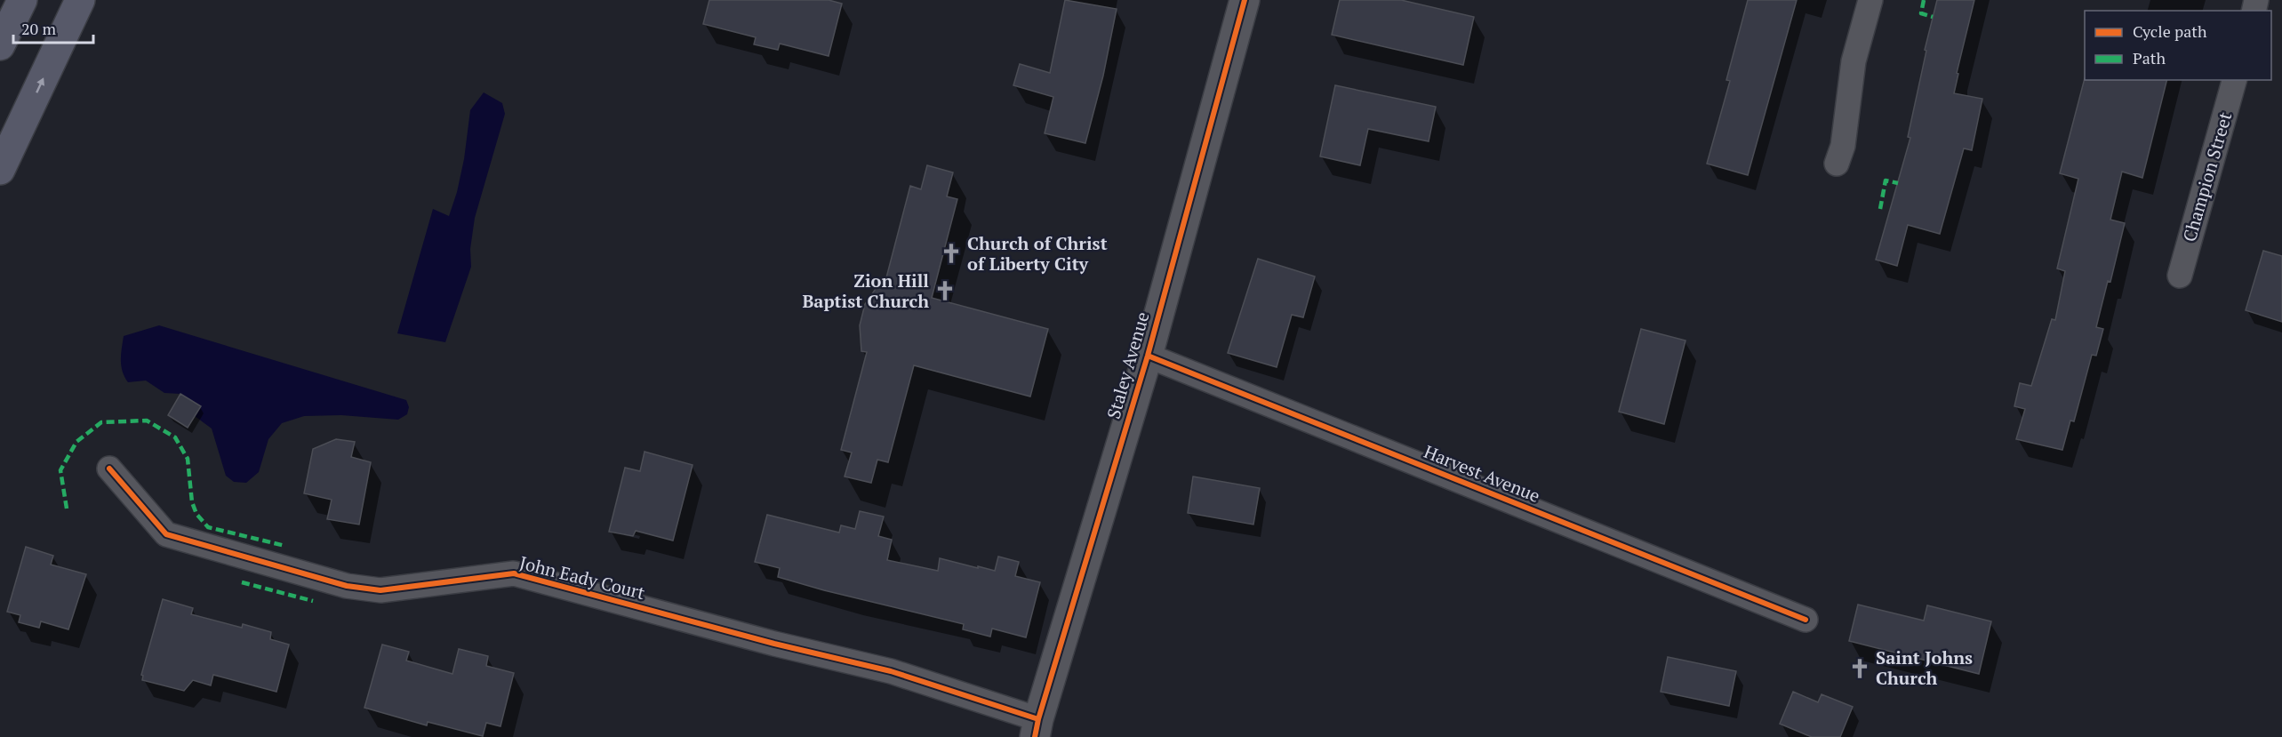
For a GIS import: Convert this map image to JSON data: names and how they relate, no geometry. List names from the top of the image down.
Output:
{
  "streets": {
    "street": [
      "Champion Street",
      "Staley Avenue",
      "Harvest Avenue",
      "John Eady Court"
    ]
  },
  "crossings": [
    ["Staley Avenue", "Harvest Avenue"],
    ["Staley Avenue", "John Eady Court"]
  ],
  "places": {
    "church": ["Church of Christ of Liberty City", "Zion Hill Baptist Church", "Saint Johns Church"]
  },
  "legend": ["Cycle path", "Path"],
  "scale_bar": "20 m"
}
